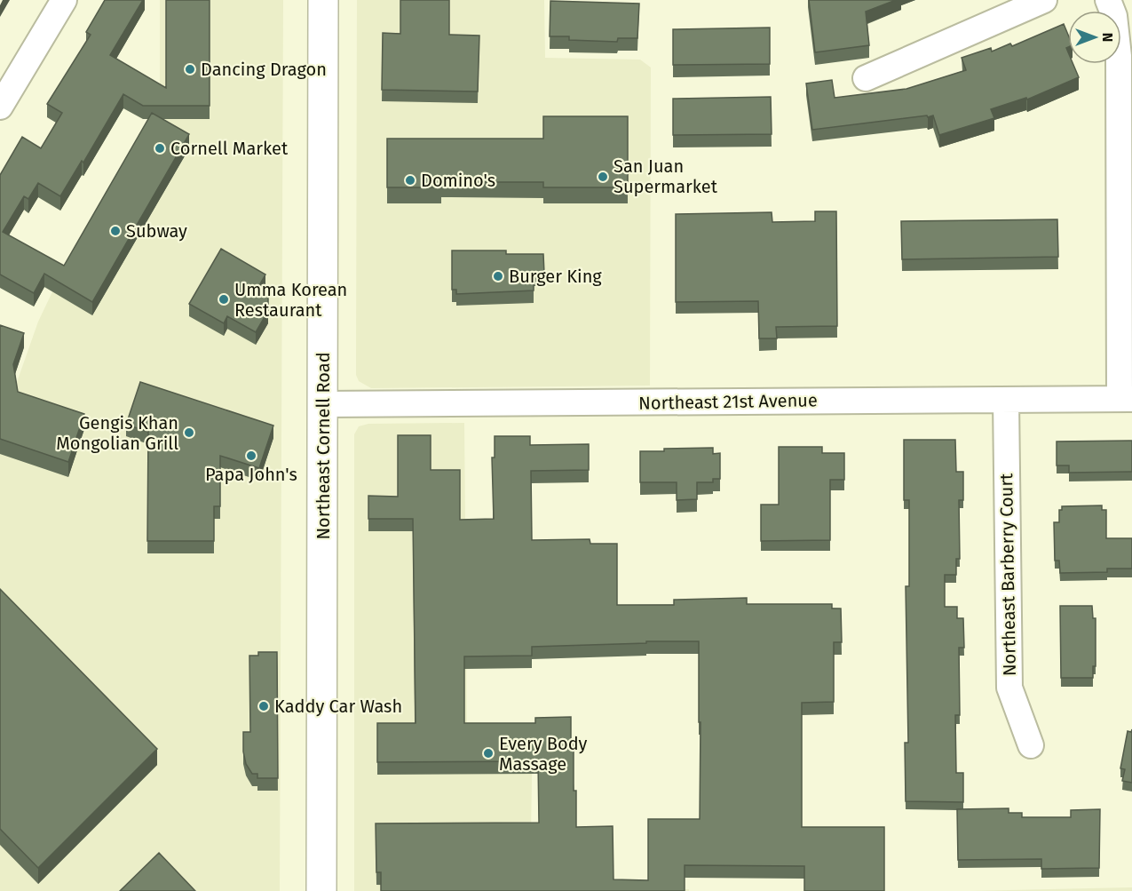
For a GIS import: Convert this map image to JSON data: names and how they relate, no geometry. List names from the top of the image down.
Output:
{
  "streets": {
    "highway": ["Northeast Cornell Road"],
    "street": ["Northeast 21st Avenue", "Northeast Barberry Court"]
  },
  "crossings": [
    ["Northeast 21st Avenue", "Northeast Cornell Road"],
    ["Northeast 21st Avenue", "Northeast Barberry Court"]
  ],
  "places": [
    "Dancing Dragon",
    "Cornell Market",
    "San Juan Supermarket",
    "Domino's",
    "Subway",
    "Burger King",
    "Umma Korean Restaurant",
    "Gengis Khan Mongolian Grill",
    "Papa John's",
    "Kaddy Car Wash",
    "Every Body Massage"
  ],
  "north": "right"
}
